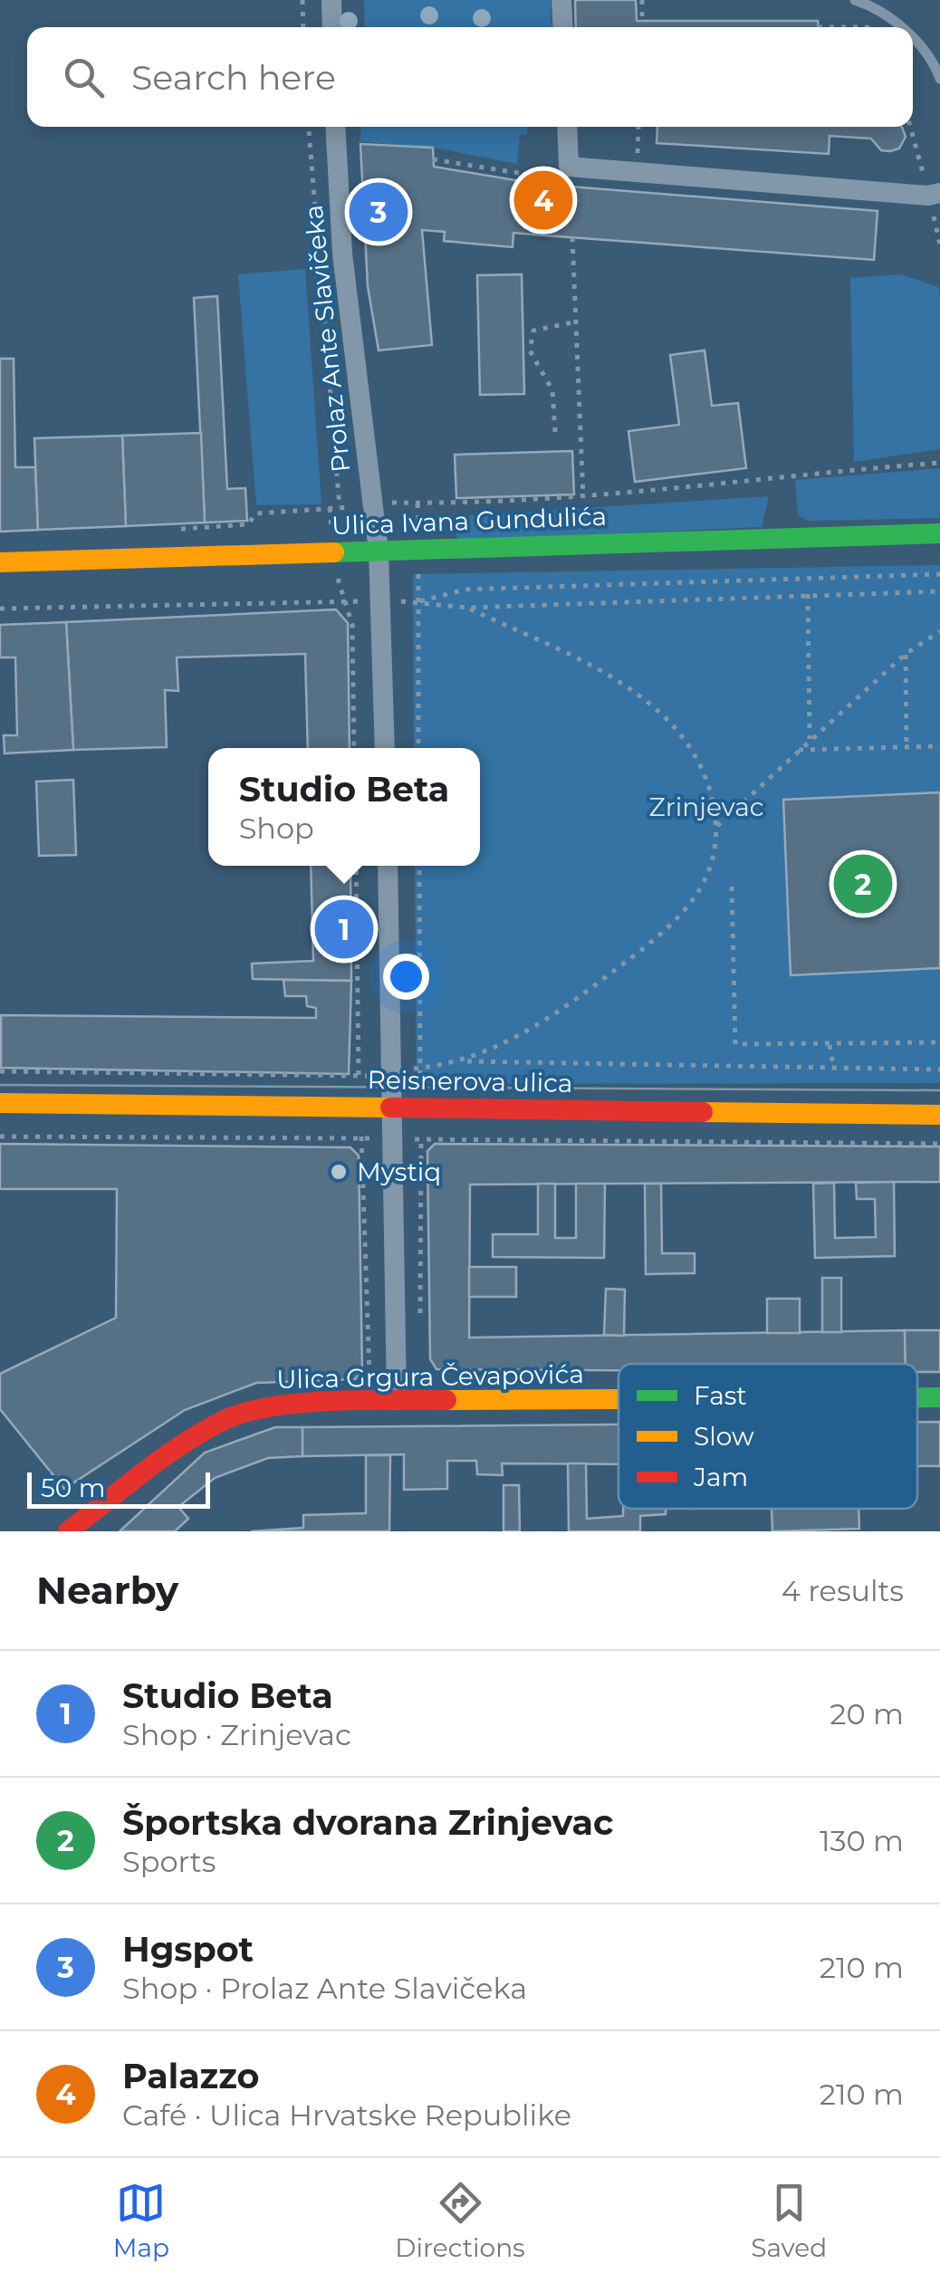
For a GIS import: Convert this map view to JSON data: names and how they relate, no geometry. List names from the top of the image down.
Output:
{
  "streets": {
    "street": [
      "Prolaz Ante Slavičeka",
      "Ulica Ivana Gundulića",
      "Reisnerova ulica",
      "Ulica Grgura Čevapovića"
    ]
  },
  "crossings": [
    ["Prolaz Ante Slavičeka", "Ulica Ivana Gundulića"]
  ],
  "parks": ["Zrinjevac"],
  "places": ["Mystiq"],
  "legend": ["Fast", "Slow", "Jam"],
  "scale_bar": "50 m",
  "page": {
    "search": "Search here",
    "pins": [
      "4",
      "3",
      "2",
      "1"
    ],
    "popup": ["Studio Beta", "Shop"],
    "scale": "50 m",
    "heading": ["Nearby", "4 results"],
    "list": [
      {
        "mark": "1",
        "name": "Studio Beta",
        "note": "Shop · Zrinjevac",
        "value": "20 m"
      },
      {
        "mark": "2",
        "name": "Športska dvorana Zrinjevac",
        "note": "Sports",
        "value": "130 m"
      },
      {
        "mark": "3",
        "name": "Hgspot",
        "note": "Shop · Prolaz Ante Slavičeka",
        "value": "210 m"
      },
      {
        "mark": "4",
        "name": "Palazzo",
        "note": "Café · Ulica Hrvatske Republike",
        "value": "210 m"
      }
    ],
    "nav": ["Map", "Directions", "Saved"]
  }
}
